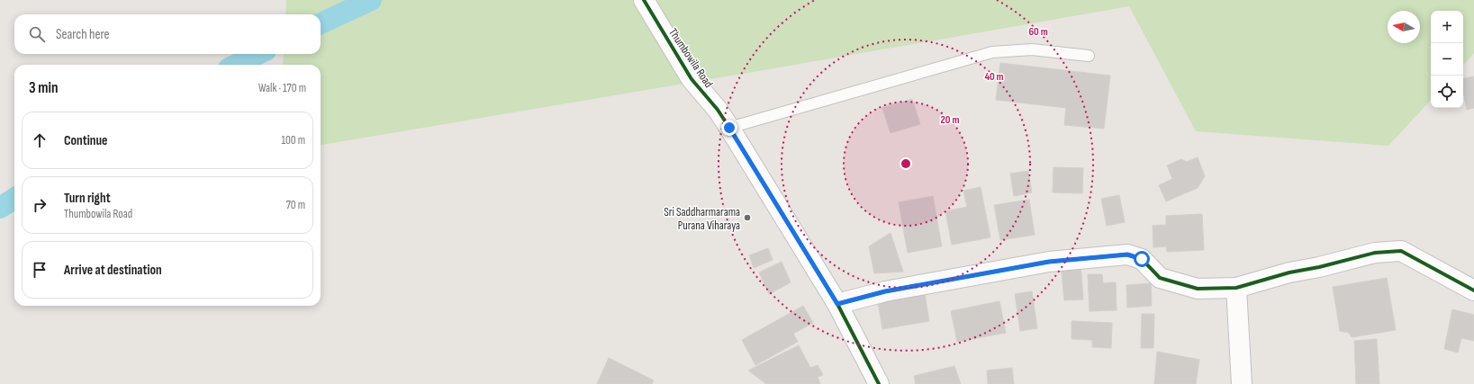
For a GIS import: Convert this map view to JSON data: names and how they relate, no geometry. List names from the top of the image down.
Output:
{
  "streets": {
    "street": ["Thumbowila Road"]
  },
  "places": ["Sri Saddharmarama Purana Viharaya"],
  "north": "left",
  "page": {
    "map_buttons": ["+", "−"],
    "search": "Search here",
    "heading": ["3 min", "Walk · 170 m"],
    "list": [
      ["Continue", "100 m"],
      ["Turn right", "Thumbowila Road", "70 m"],
      "Arrive at destination"
    ]
  },
  "rings": ["60 m", "40 m", "20 m"]
}
